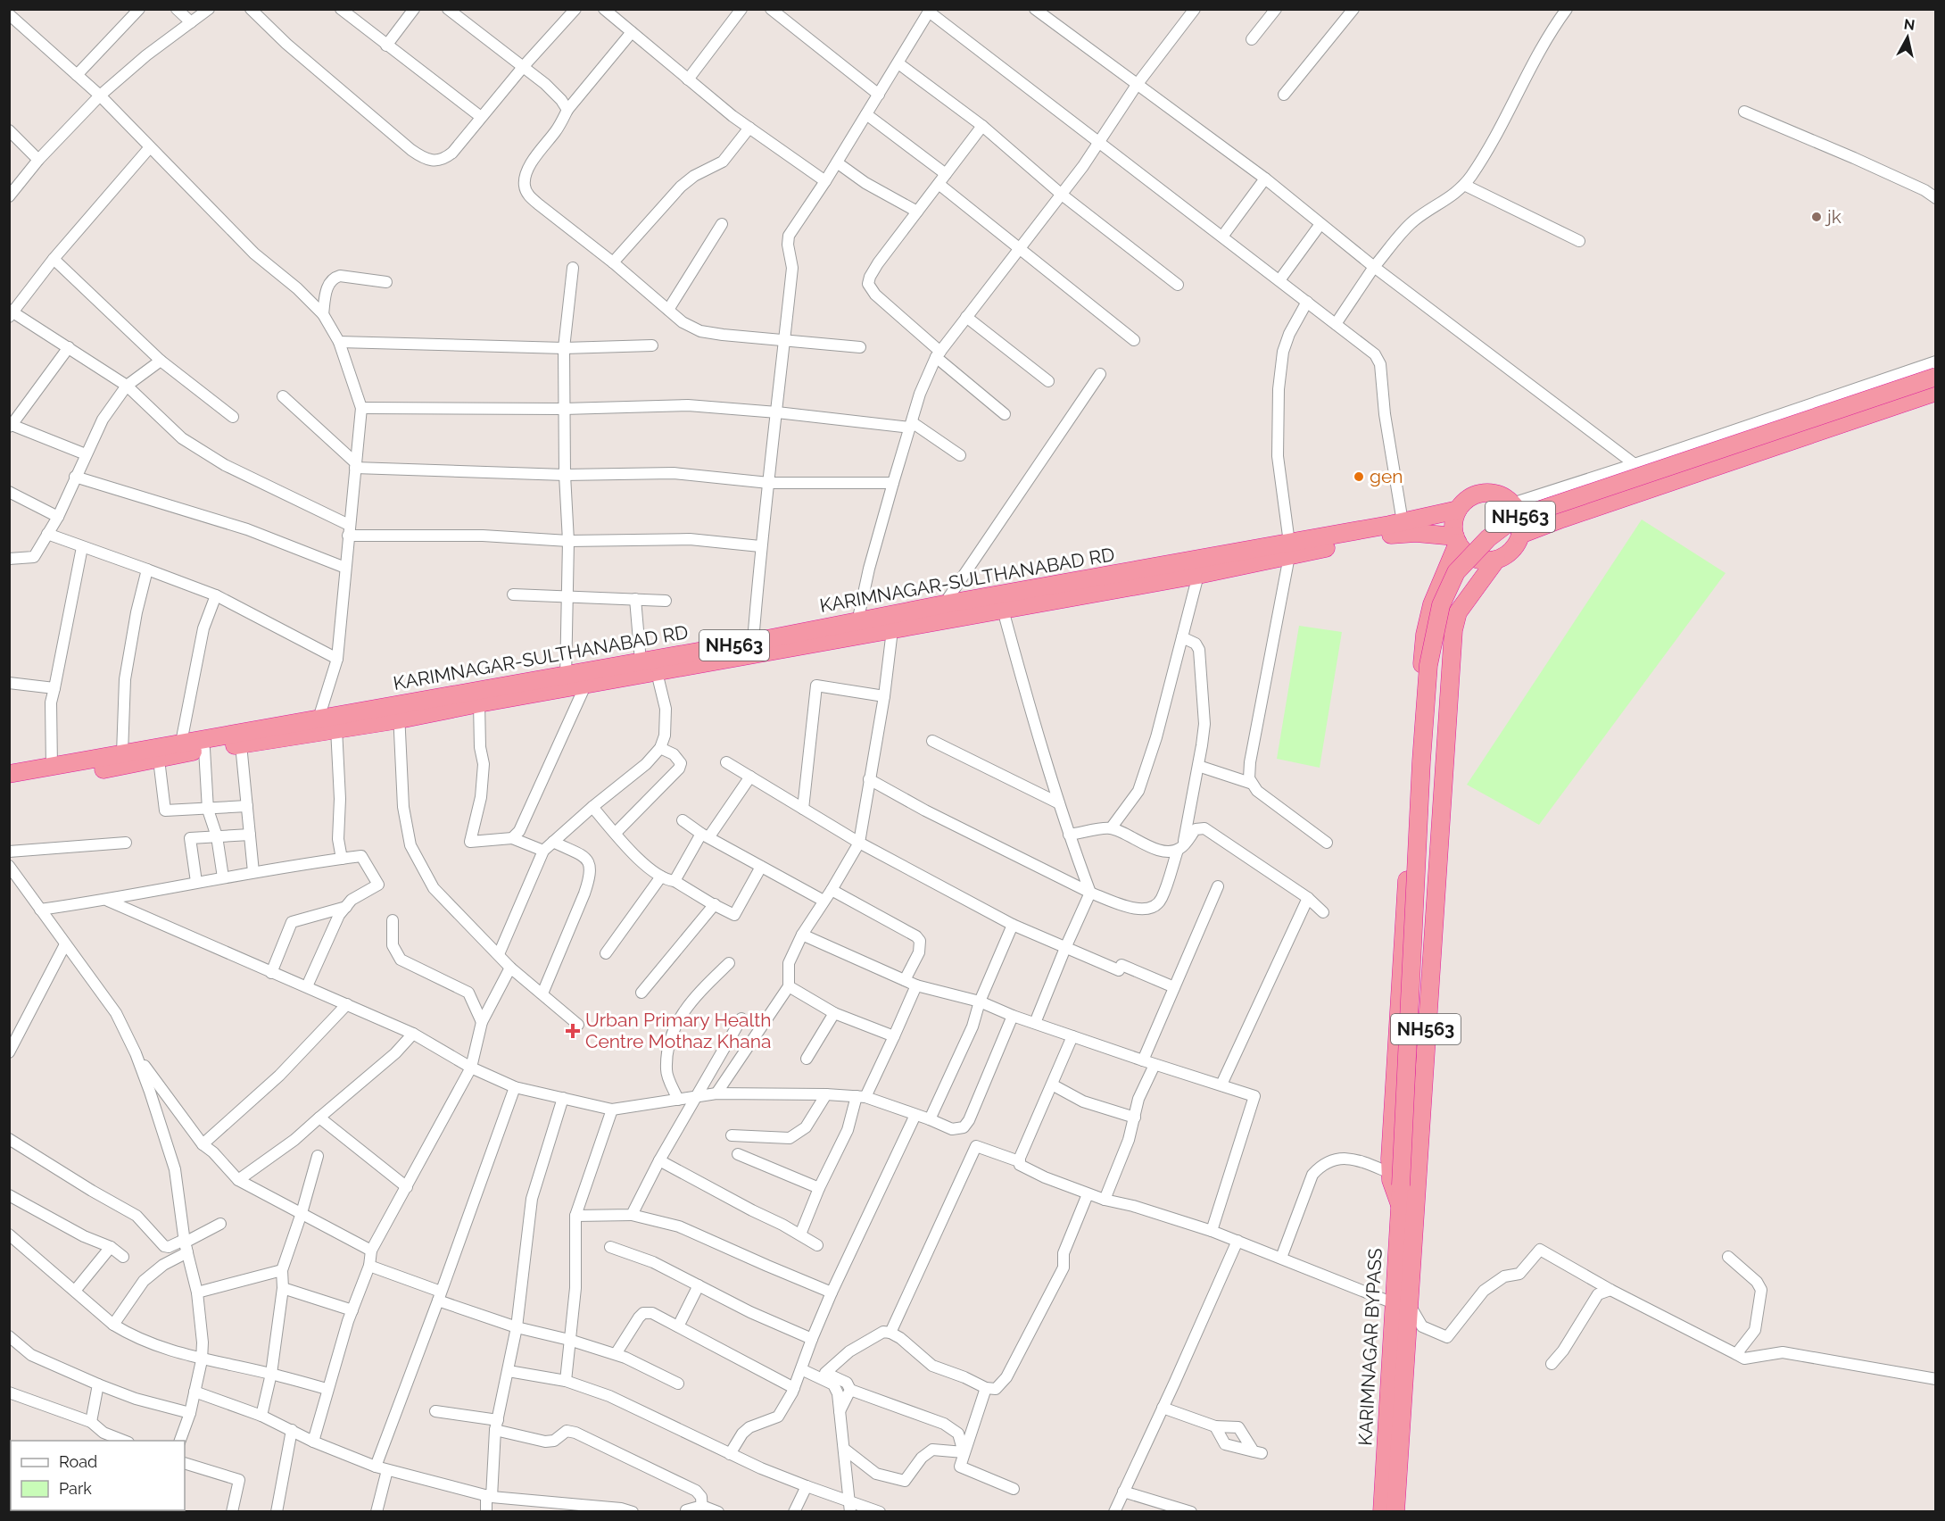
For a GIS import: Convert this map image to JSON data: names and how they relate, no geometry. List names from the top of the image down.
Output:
{
  "streets": {
    "highway": ["NH563", "KARIMNAGAR-SULTHANABAD RD", "KARIMNAGAR BYPASS"]
  },
  "crossings": [
    ["NH563", "KARIMNAGAR-SULTHANABAD RD"],
    ["NH563", "KARIMNAGAR BYPASS"]
  ],
  "places": {
    "other": ["jk", "gen"],
    "health": ["Urban Primary Health Centre Mothaz Khana"]
  },
  "legend": ["Road", "Park"],
  "north": "top"
}
